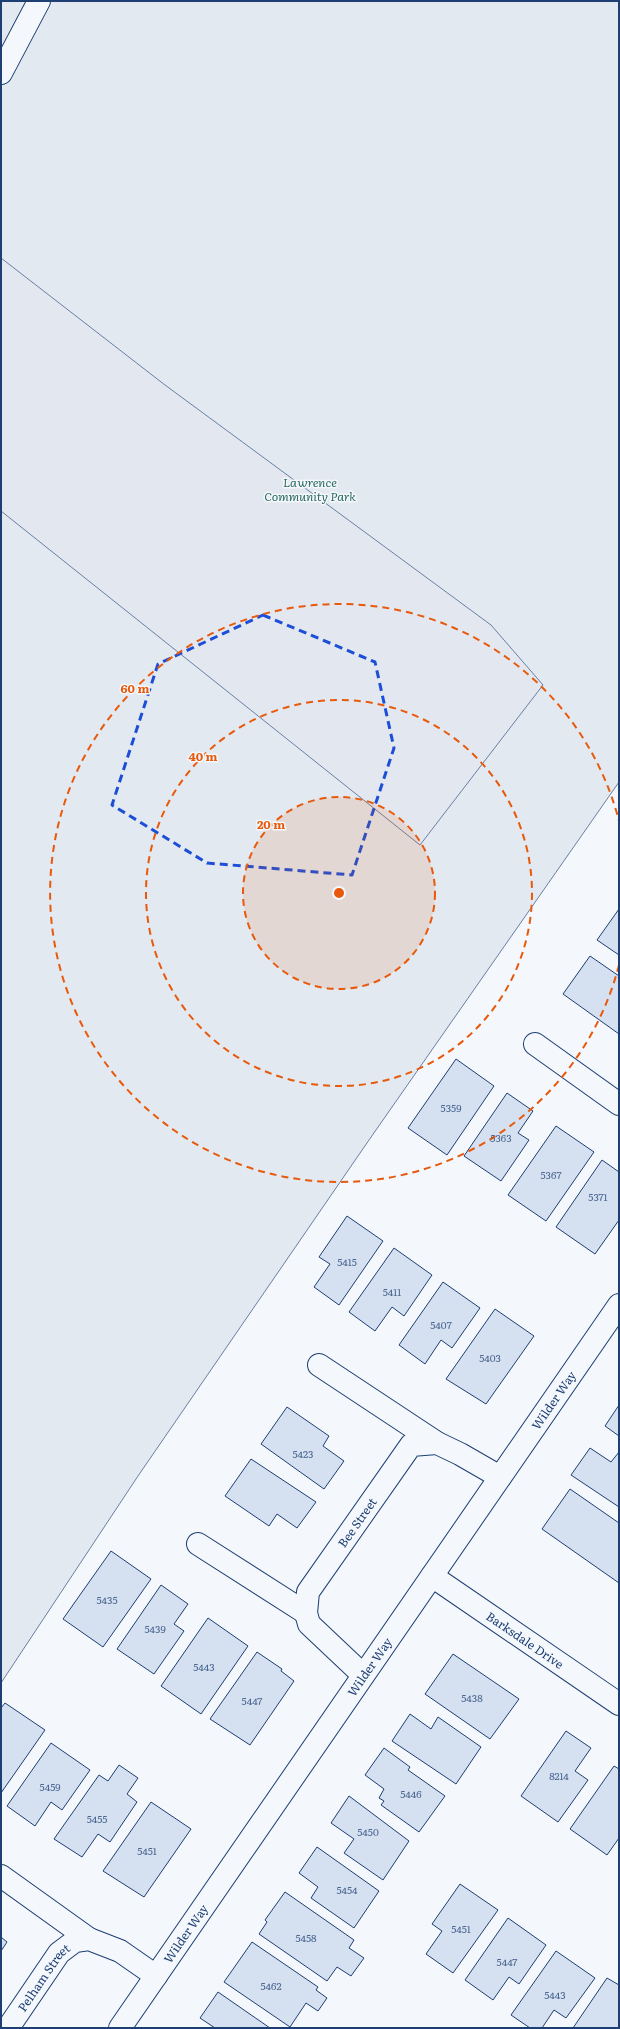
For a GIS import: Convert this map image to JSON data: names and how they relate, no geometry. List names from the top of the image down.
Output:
{
  "streets": {
    "street": [
      "Wilder Way",
      "Bee Street",
      "Barksdale Drive",
      "Pelham Street"
    ]
  },
  "crossings": [
    ["Wilder Way", "Barksdale Drive"]
  ],
  "parks": ["Lawrence Community Park"],
  "house_numbers": [
    "5359",
    "5363",
    "5367",
    "5371",
    "5415",
    "5411",
    "5407",
    "5403",
    "5423",
    "5435",
    "5439",
    "5443",
    "5438",
    "5447",
    "8214",
    "5459",
    "5446",
    "5455",
    "5450",
    "5451",
    "5454",
    "5451",
    "5458",
    "5447",
    "5462",
    "5443"
  ],
  "rings": ["60 m", "40 m", "20 m"]
}
